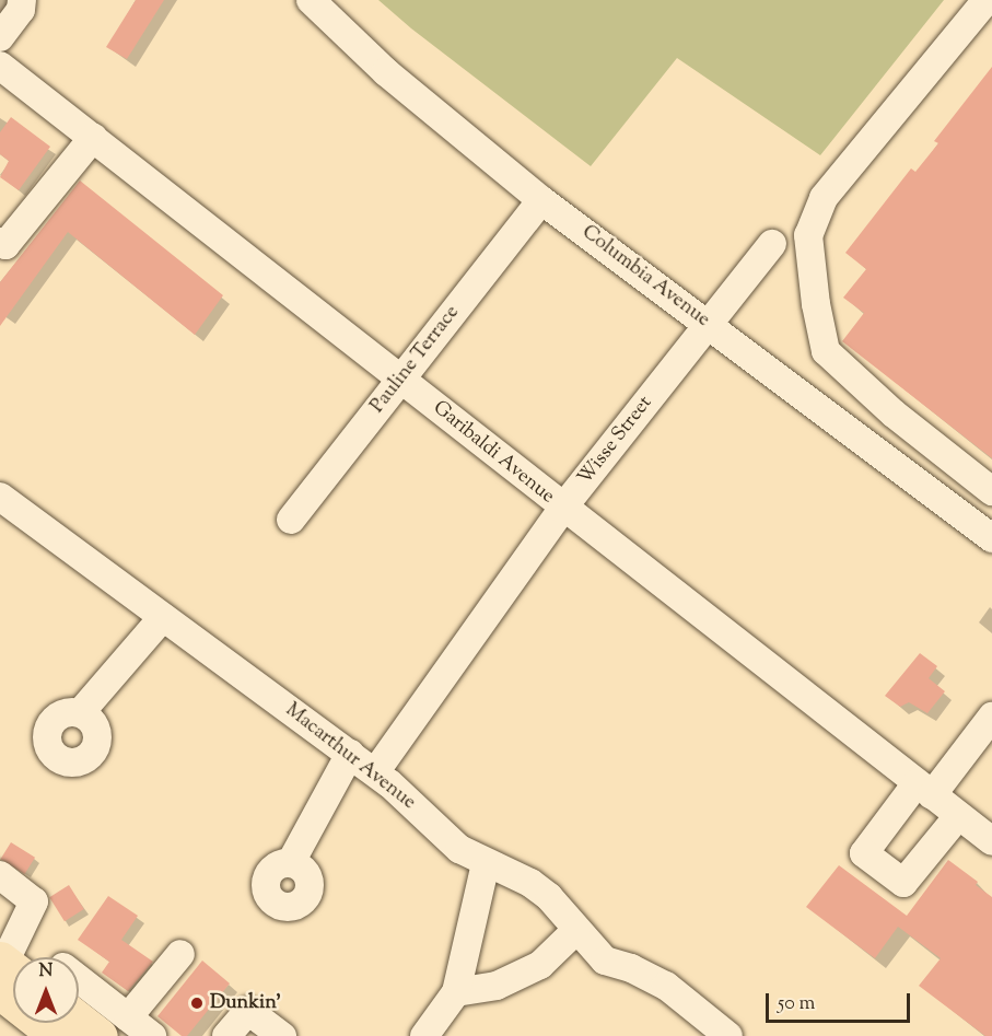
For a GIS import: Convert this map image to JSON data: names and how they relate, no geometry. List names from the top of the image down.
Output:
{
  "streets": {
    "street": [
      "Columbia Avenue",
      "Pauline Terrace",
      "Wisse Street",
      "Garibaldi Avenue",
      "Macarthur Avenue"
    ]
  },
  "crossings": [
    ["Columbia Avenue", "Pauline Terrace"],
    ["Columbia Avenue", "Wisse Street"],
    ["Pauline Terrace", "Garibaldi Avenue"],
    ["Wisse Street", "Garibaldi Avenue"],
    ["Wisse Street", "Macarthur Avenue"]
  ],
  "places": ["Dunkin'"],
  "scale_bar": "50 m",
  "north": "top"
}
